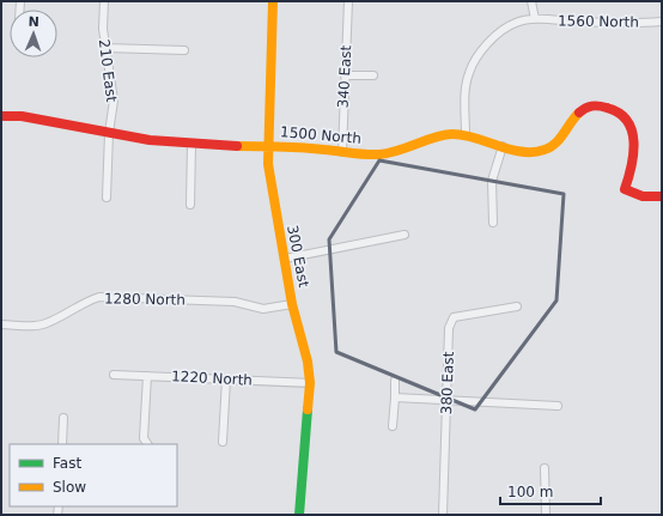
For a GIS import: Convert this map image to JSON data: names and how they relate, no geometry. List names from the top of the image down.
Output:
{
  "streets": {
    "street": [
      "1560 North",
      "210 East",
      "340 East",
      "1500 North",
      "300 East",
      "1280 North",
      "1220 North",
      "380 East"
    ]
  },
  "crossings": [
    ["1560 North", "1500 North"],
    ["210 East", "1500 North"],
    ["340 East", "1500 North"],
    ["1500 North", "300 East"],
    ["300 East", "1280 North"],
    ["300 East", "1220 North"]
  ],
  "legend": ["Fast", "Slow"],
  "scale_bar": "100 m",
  "north": "top"
}
